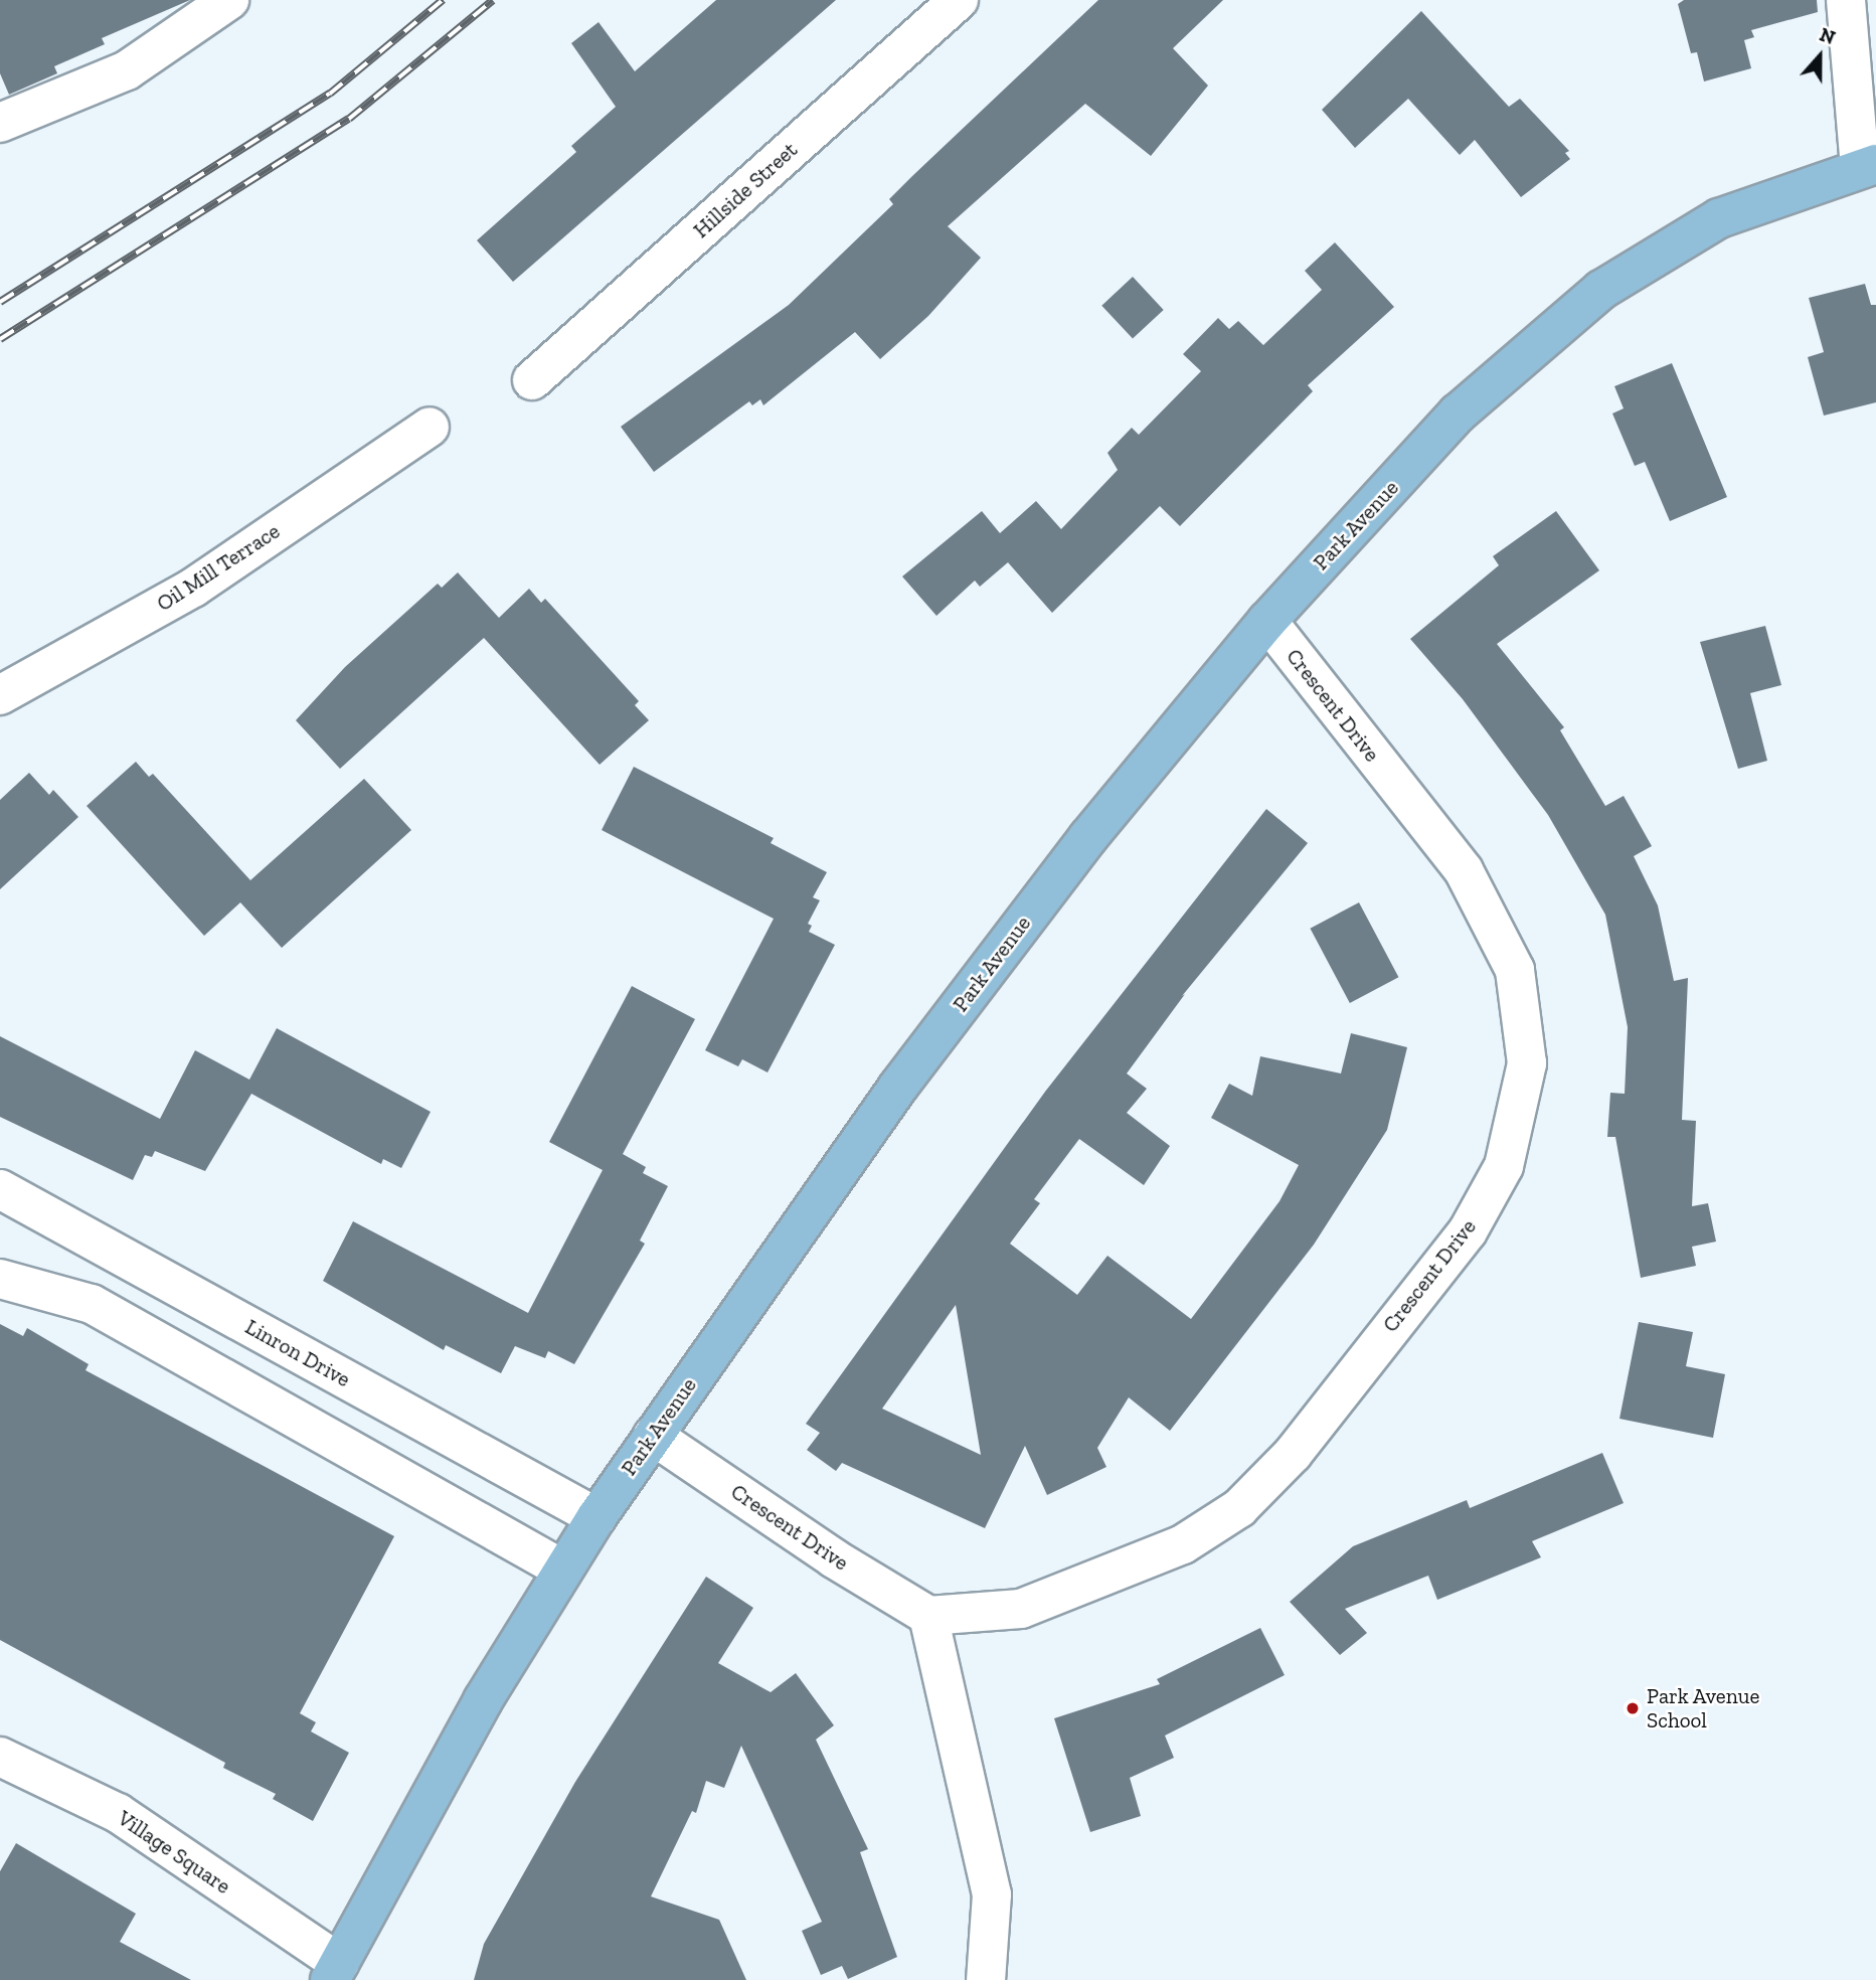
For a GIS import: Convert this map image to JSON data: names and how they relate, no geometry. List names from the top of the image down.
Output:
{
  "streets": {
    "main road": ["Park Avenue"],
    "street": [
      "Hillside Street",
      "Oil Mill Terrace",
      "Crescent Drive",
      "Linron Drive",
      "Village Square"
    ]
  },
  "crossings": [
    ["Park Avenue", "Crescent Drive"],
    ["Park Avenue", "Linron Drive"],
    ["Park Avenue", "Village Square"]
  ],
  "places": ["Park Avenue School"],
  "north": "top"
}
